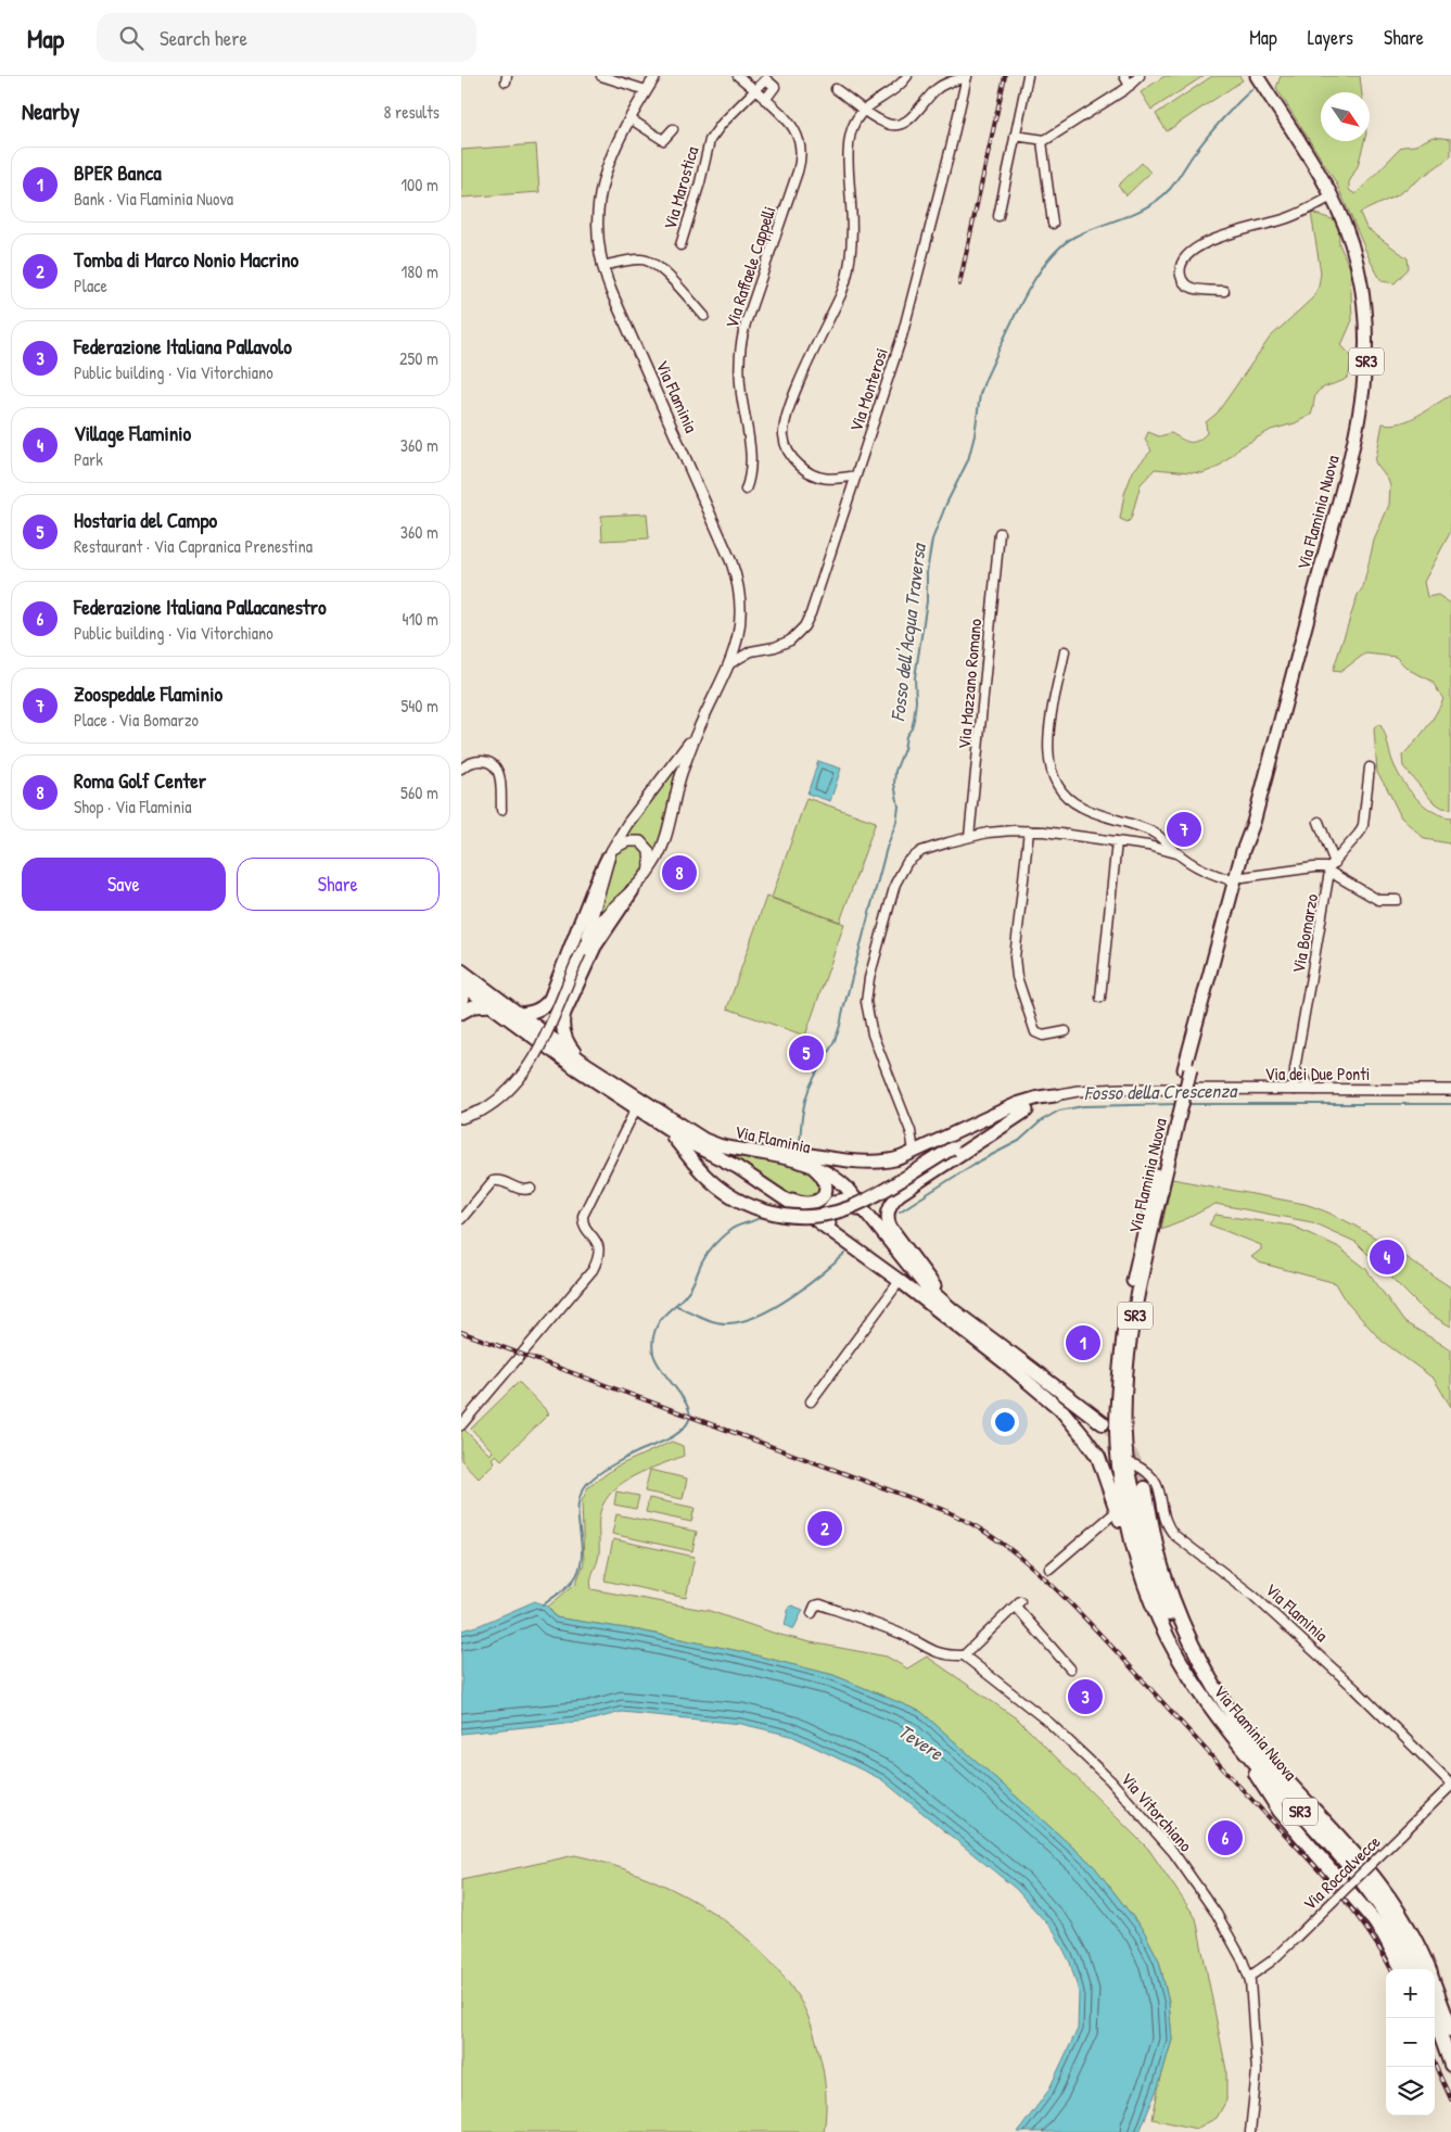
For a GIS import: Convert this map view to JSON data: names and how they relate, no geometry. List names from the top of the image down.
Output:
{
  "streets": {
    "highway": ["SR3", "Via Flaminia Nuova"],
    "main road": ["Via Flaminia"],
    "street": [
      "Via Marostica",
      "Via Raffaele Cappelli",
      "Via Monterosi",
      "Via Mazzano Romano",
      "Via Bomarzo",
      "Via dei Due Ponti",
      "Via Vitorchiano",
      "Via Roccalvecce"
    ]
  },
  "crossings": [
    ["Via Marostica", "Via Raffaele Cappelli"],
    ["SR3", "Via Flaminia"],
    ["SR3", "Via Flaminia Nuova"],
    ["Via Monterosi", "Via Flaminia"],
    ["Via Flaminia", "Via Flaminia Nuova"],
    ["Via Flaminia", "Via Roccalvecce"],
    ["Via Flaminia Nuova", "Via Bomarzo"],
    ["Via Mazzano Romano", "Via Bomarzo"],
    ["Via Bomarzo", "Via dei Due Ponti"],
    ["Via Vitorchiano", "Via Roccalvecce"]
  ],
  "water": ["Fosso dell'Acqua Traversa", "Fosso della Crescenza", "Tevere"],
  "north": "bottom right",
  "page": {
    "header": "Map",
    "search": "Search here",
    "nav": ["Map", "Layers", "Share"],
    "heading": ["Nearby", "8 results"],
    "list": [
      {
        "mark": "1",
        "name": "BPER Banca",
        "note": "Bank · Via Flaminia Nuova",
        "value": "100 m"
      },
      {
        "mark": "2",
        "name": "Tomba di Marco Nonio Macrino",
        "note": "Place",
        "value": "180 m"
      },
      {
        "mark": "3",
        "name": "Federazione Italiana Pallavolo",
        "note": "Public building · Via Vitorchiano",
        "value": "250 m"
      },
      {
        "mark": "4",
        "name": "Village Flaminio",
        "note": "Park",
        "value": "360 m"
      },
      {
        "mark": "5",
        "name": "Hostaria del Campo",
        "note": "Restaurant · Via Capranica Prenestina",
        "value": "360 m"
      },
      {
        "mark": "6",
        "name": "Federazione Italiana Pallacanestro",
        "note": "Public building · Via Vitorchiano",
        "value": "410 m"
      },
      {
        "mark": "7",
        "name": "Zoospedale Flaminio",
        "note": "Place · Via Bomarzo",
        "value": "540 m"
      },
      {
        "mark": "8",
        "name": "Roma Golf Center",
        "note": "Shop · Via Flaminia",
        "value": "560 m"
      }
    ],
    "pins": [
      "7",
      "8",
      "5",
      "4",
      "1",
      "2",
      "3",
      "6"
    ],
    "buttons": ["Save", "Share"],
    "map_buttons": ["+", "−"]
  }
}
